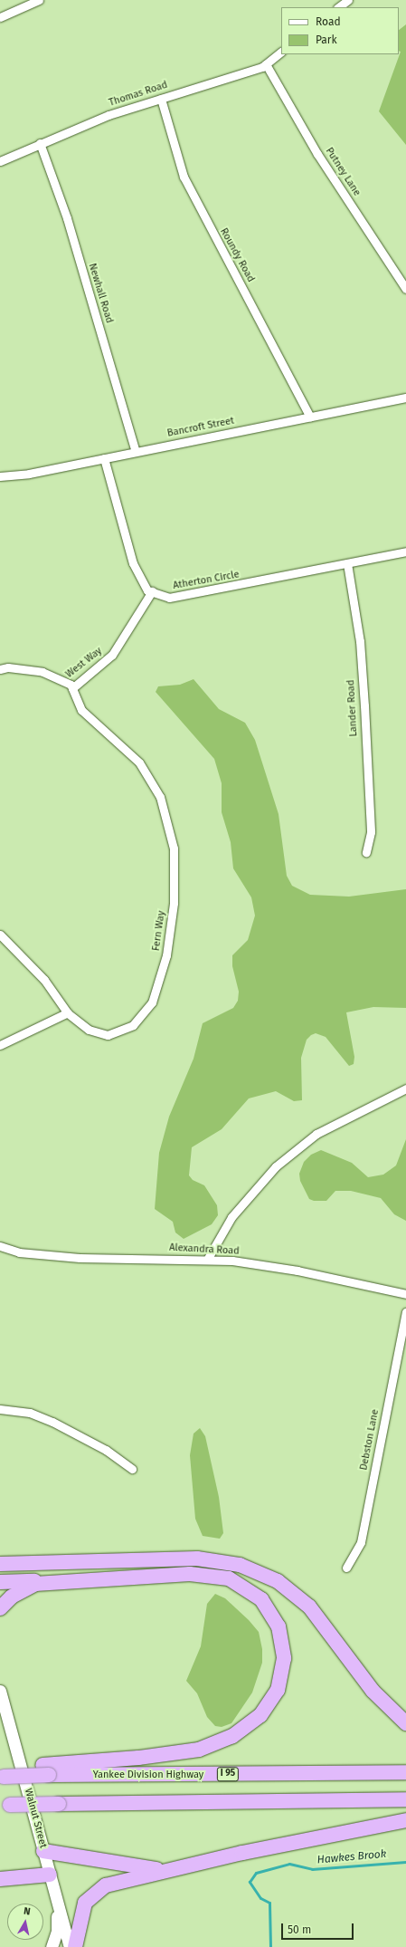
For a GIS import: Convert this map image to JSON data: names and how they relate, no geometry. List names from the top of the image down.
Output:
{
  "streets": {
    "highway": ["I 95", "Yankee Division Highway"],
    "main road": ["Walnut Street"],
    "street": [
      "Thomas Road",
      "Putney Lane",
      "Roundy Road",
      "Newhall Road",
      "Bancroft Street",
      "Atherton Circle",
      "West Way",
      "Lander Road",
      "Fern Way",
      "Alexandra Road",
      "Debston Lane"
    ]
  },
  "crossings": [
    ["Thomas Road", "Putney Lane"],
    ["Thomas Road", "Roundy Road"],
    ["Thomas Road", "Newhall Road"],
    ["Roundy Road", "Bancroft Street"],
    ["Newhall Road", "Bancroft Street"],
    ["Atherton Circle", "West Way"],
    ["Atherton Circle", "Lander Road"],
    ["West Way", "Fern Way"]
  ],
  "water": ["Hawkes Brook"],
  "legend": ["Road", "Park"],
  "scale_bar": "50 m",
  "north": "top"
}
